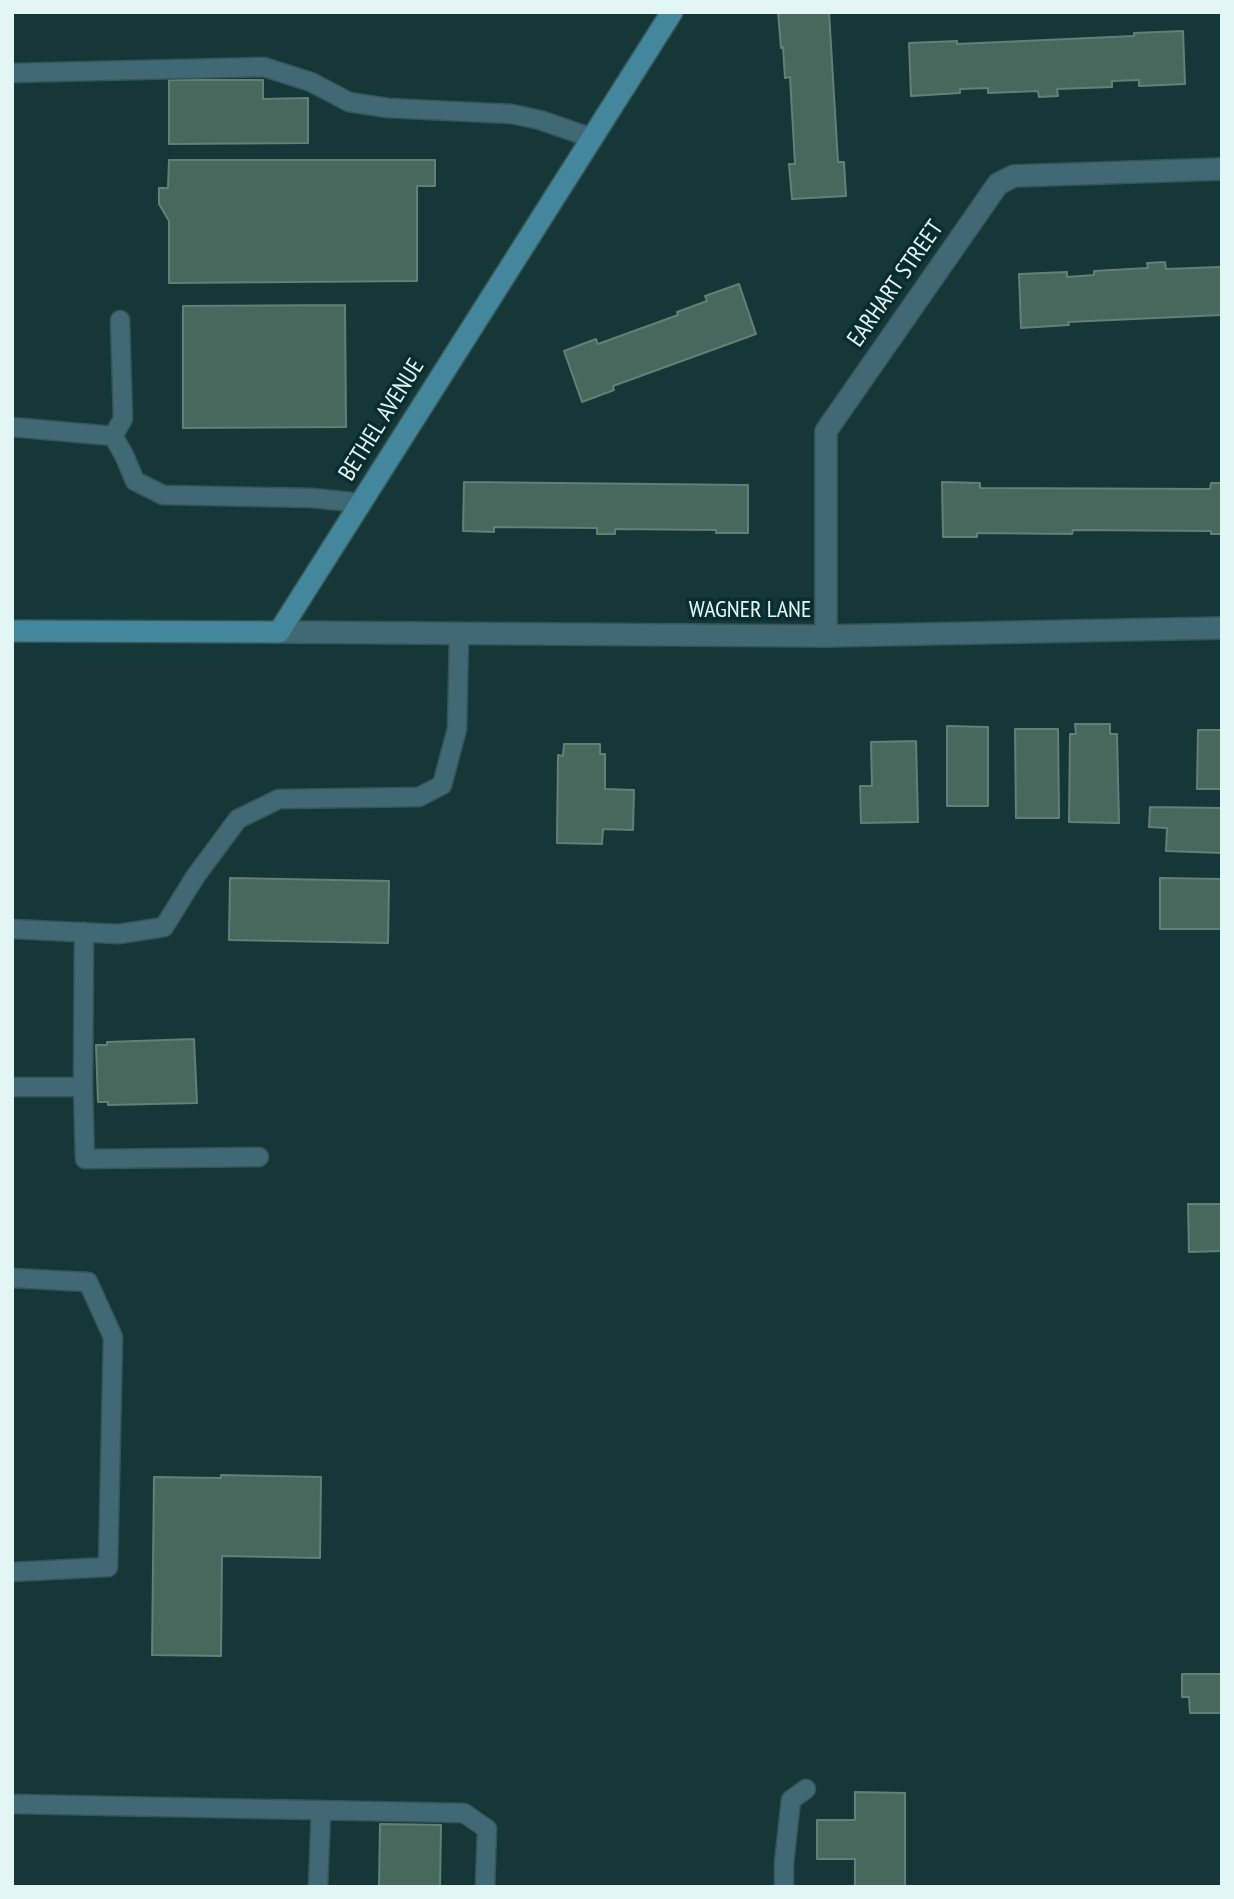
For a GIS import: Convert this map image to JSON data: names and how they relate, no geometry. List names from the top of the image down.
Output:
{
  "streets": {
    "street": ["EARHART STREET", "BETHEL AVENUE", "WAGNER LANE"]
  },
  "crossings": [
    ["EARHART STREET", "WAGNER LANE"],
    ["BETHEL AVENUE", "WAGNER LANE"]
  ]
}
